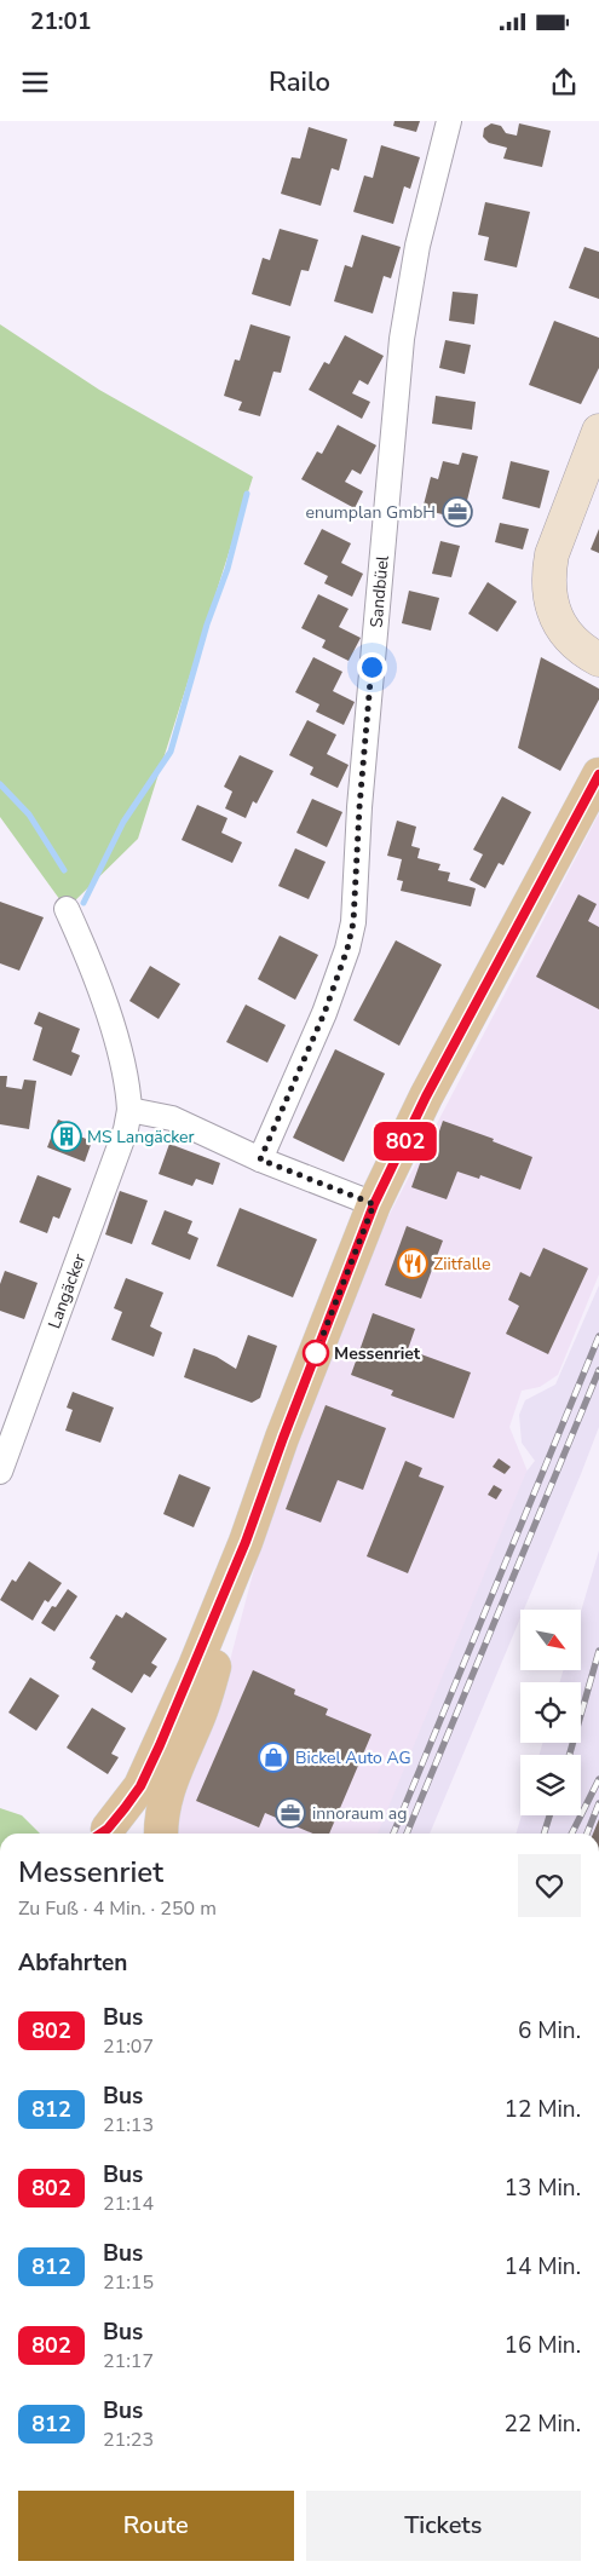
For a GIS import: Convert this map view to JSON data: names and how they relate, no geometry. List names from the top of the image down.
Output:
{
  "streets": {
    "street": ["Sandbüel", "Langäcker"]
  },
  "places": {
    "office": ["enumplan GmbH", "innoraum ag"],
    "building": ["MS Langäcker"],
    "restaurant": ["Ziitfalle"],
    "other": ["Messenriet"],
    "shop": ["Bickel Auto AG"]
  },
  "lines": ["bus line 802"],
  "north": "bottom right",
  "page": {
    "status": "21:01",
    "header": "Railo",
    "on_map": "802",
    "heading": [
      ["Messenriet", "Zu Fuß · 4 Min. · 250 m"],
      "Abfahrten"
    ],
    "list": [
      {
        "mark": "802",
        "name": "Bus",
        "note": "21:07",
        "value": "6 Min."
      },
      {
        "mark": "812",
        "name": "Bus",
        "note": "21:13",
        "value": "12 Min."
      },
      {
        "mark": "802",
        "name": "Bus",
        "note": "21:14",
        "value": "13 Min."
      },
      {
        "mark": "812",
        "name": "Bus",
        "note": "21:15",
        "value": "14 Min."
      },
      {
        "mark": "802",
        "name": "Bus",
        "note": "21:17",
        "value": "16 Min."
      },
      {
        "mark": "812",
        "name": "Bus",
        "note": "21:23",
        "value": "22 Min."
      }
    ],
    "buttons": ["Route", "Tickets"]
  }
}
